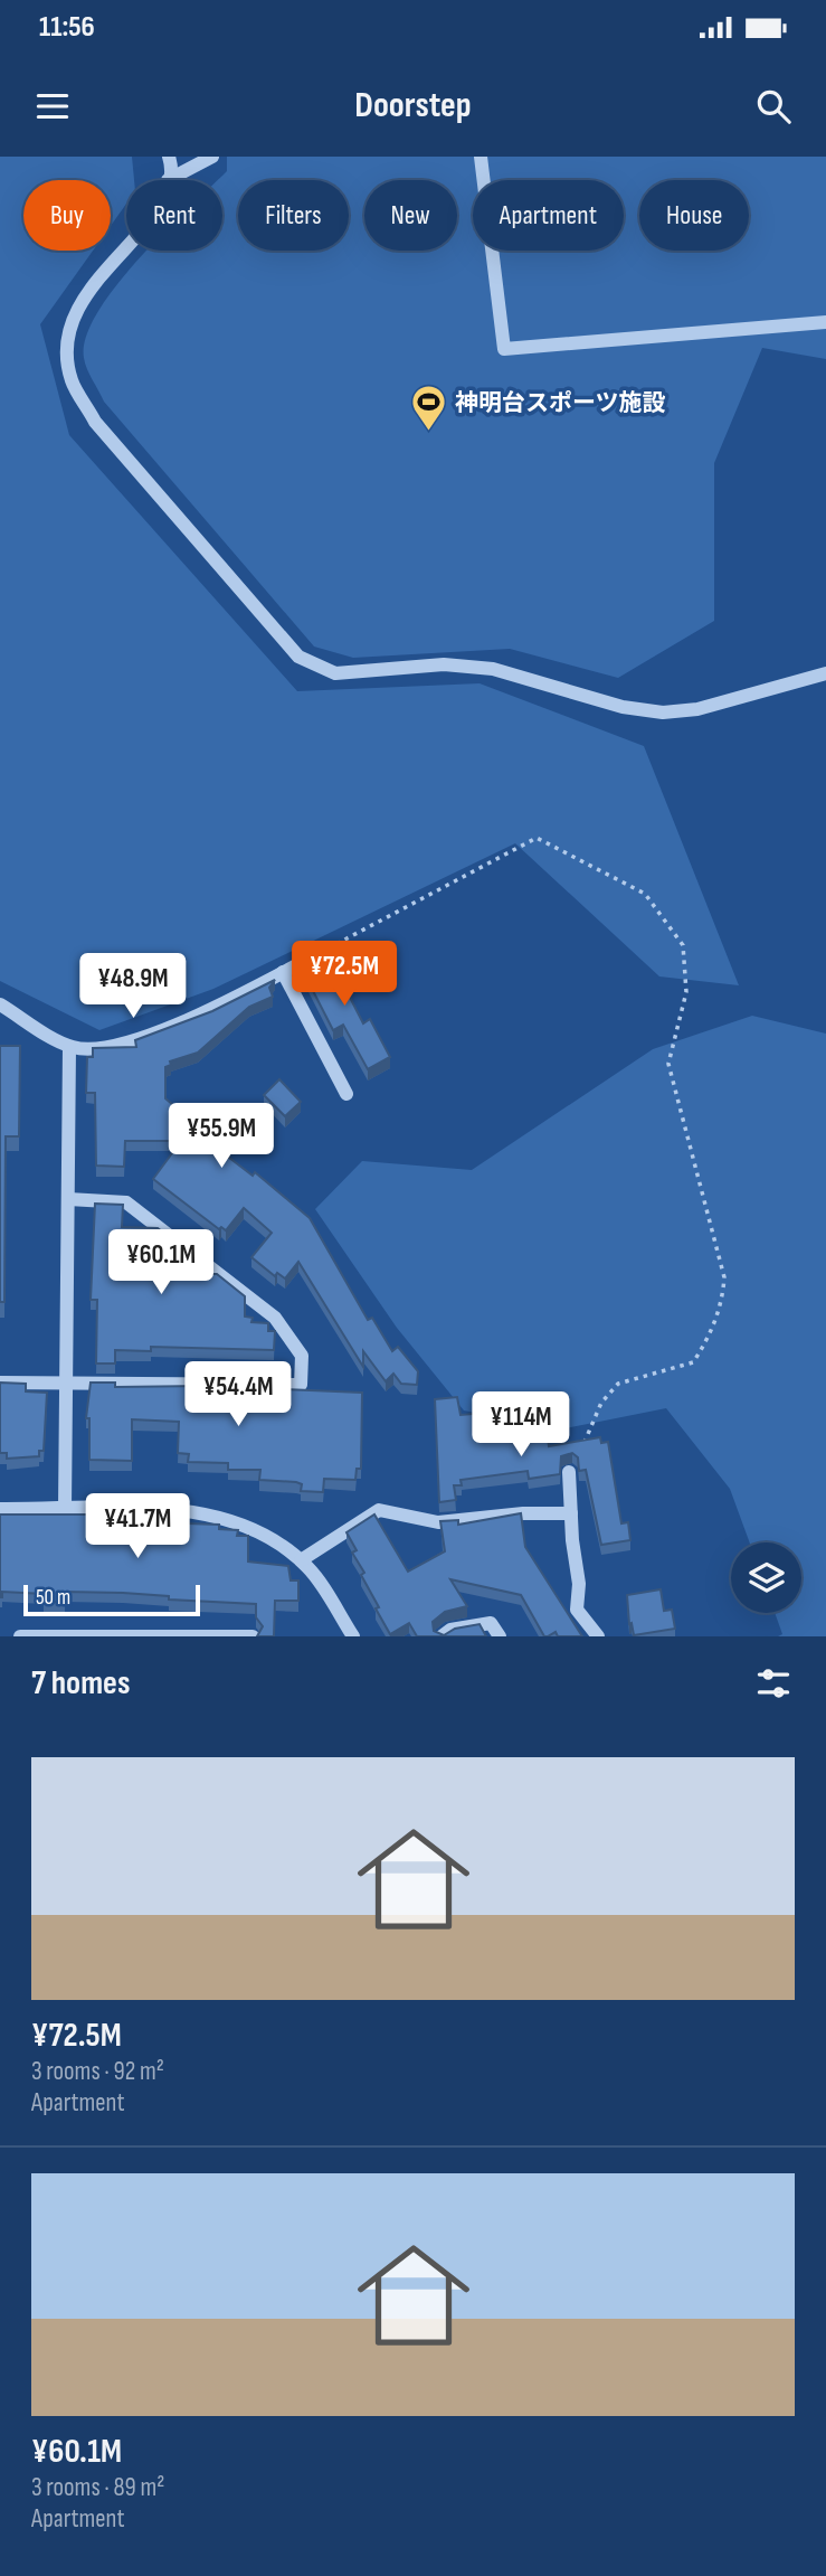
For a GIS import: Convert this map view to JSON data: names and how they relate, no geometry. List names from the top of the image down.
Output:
{
  "places": {
    "sports": ["神明台スポーツ施設"]
  },
  "scale_bar": "50 m",
  "page": {
    "status": "11:56",
    "header": "Doorstep",
    "chip": [
      "Buy",
      "Rent",
      "Filters",
      "New",
      "Apartment",
      "House"
    ],
    "price": [
      "¥72.5M",
      "¥48.9M",
      "¥55.9M",
      "¥60.1M",
      "¥54.4M",
      "¥114M",
      "¥41.7M"
    ],
    "scale": "50 m",
    "heading": "7 homes",
    "list": [
      {
        "name": "¥72.5M",
        "note": "3 rooms · 92 m² · Apartment"
      },
      {
        "name": "¥60.1M",
        "note": "3 rooms · 89 m² · Apartment"
      }
    ]
  }
}
